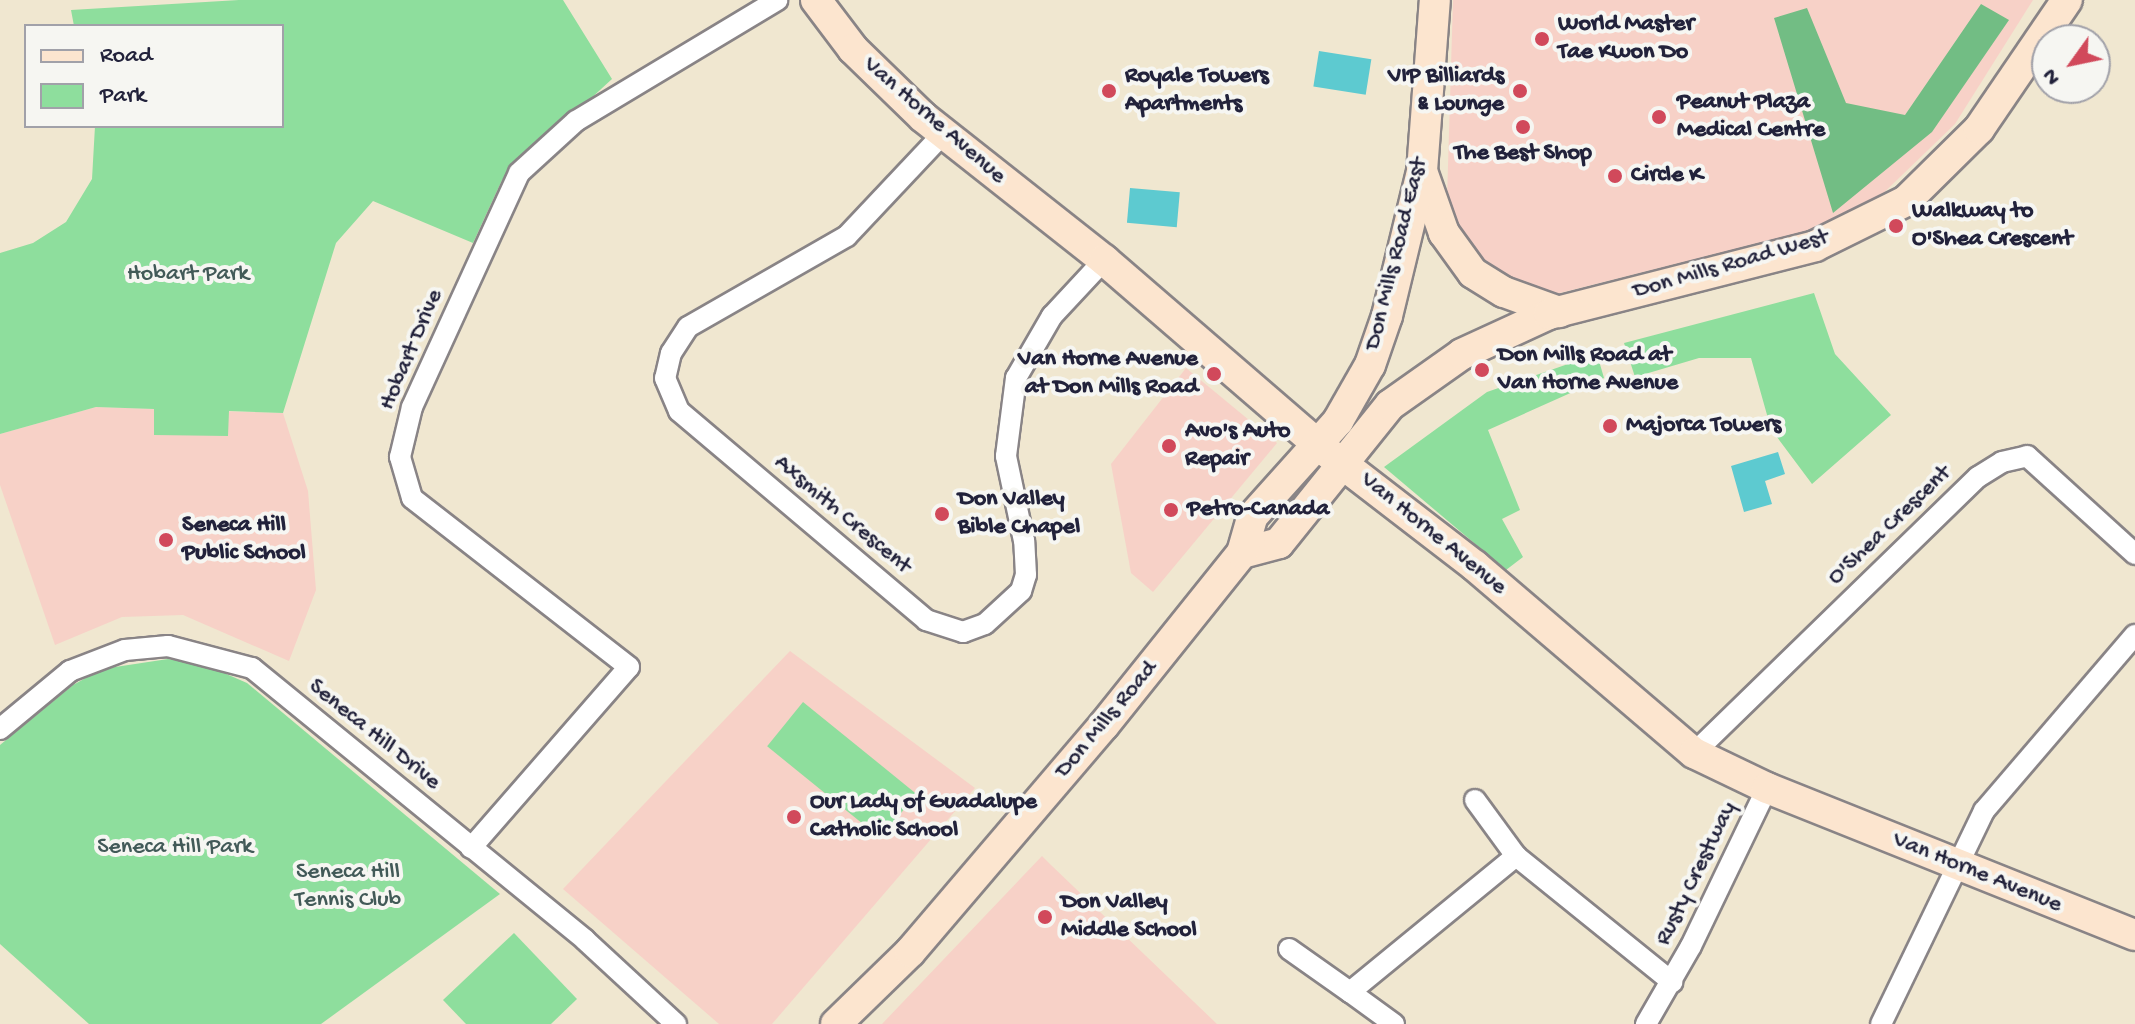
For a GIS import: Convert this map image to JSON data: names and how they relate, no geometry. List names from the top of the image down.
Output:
{
  "streets": {
    "main road": [
      "Van Horne Avenue",
      "Don Mills Road East",
      "Don Mills Road West",
      "Don Mills Road"
    ],
    "street": [
      "Hobart Drive",
      "Axsmith Crescent",
      "O'Shea Crescent",
      "Seneca Hill Drive",
      "Rusty Crestway"
    ]
  },
  "crossings": [
    ["Van Horne Avenue", "Don Mills Road East"],
    ["Van Horne Avenue", "Don Mills Road West"],
    ["Van Horne Avenue", "Axsmith Crescent"],
    ["Van Horne Avenue", "O'Shea Crescent"],
    ["Van Horne Avenue", "Don Mills Road"],
    ["Van Horne Avenue", "Rusty Crestway"],
    ["Don Mills Road East", "Don Mills Road West"],
    ["Don Mills Road East", "Don Mills Road"],
    ["Don Mills Road West", "Don Mills Road"],
    ["Hobart Drive", "Seneca Hill Drive"]
  ],
  "parks": ["Hobart Park", "Seneca Hill Park", "Seneca Hill Tennis Club"],
  "places": [
    "World Master Tae Kwon Do",
    "Royale Towers Apartments",
    "VIP Billiards & Lounge",
    "Peanut Plaza Medical Centre",
    "The Best Shop",
    "Circle K",
    "Walkway to O'Shea Crescent",
    "Don Mills Road at Van Horne Avenue",
    "Van Horne Avenue at Don Mills Road",
    "Majorca Towers",
    "Avo's Auto Repair",
    "Petro-Canada",
    "Don Valley Bible Chapel",
    "Seneca Hill Public School",
    "Our Lady of Guadalupe Catholic School",
    "Don Valley Middle School"
  ],
  "legend": ["Road", "Park"],
  "north": "bottom left"
}
